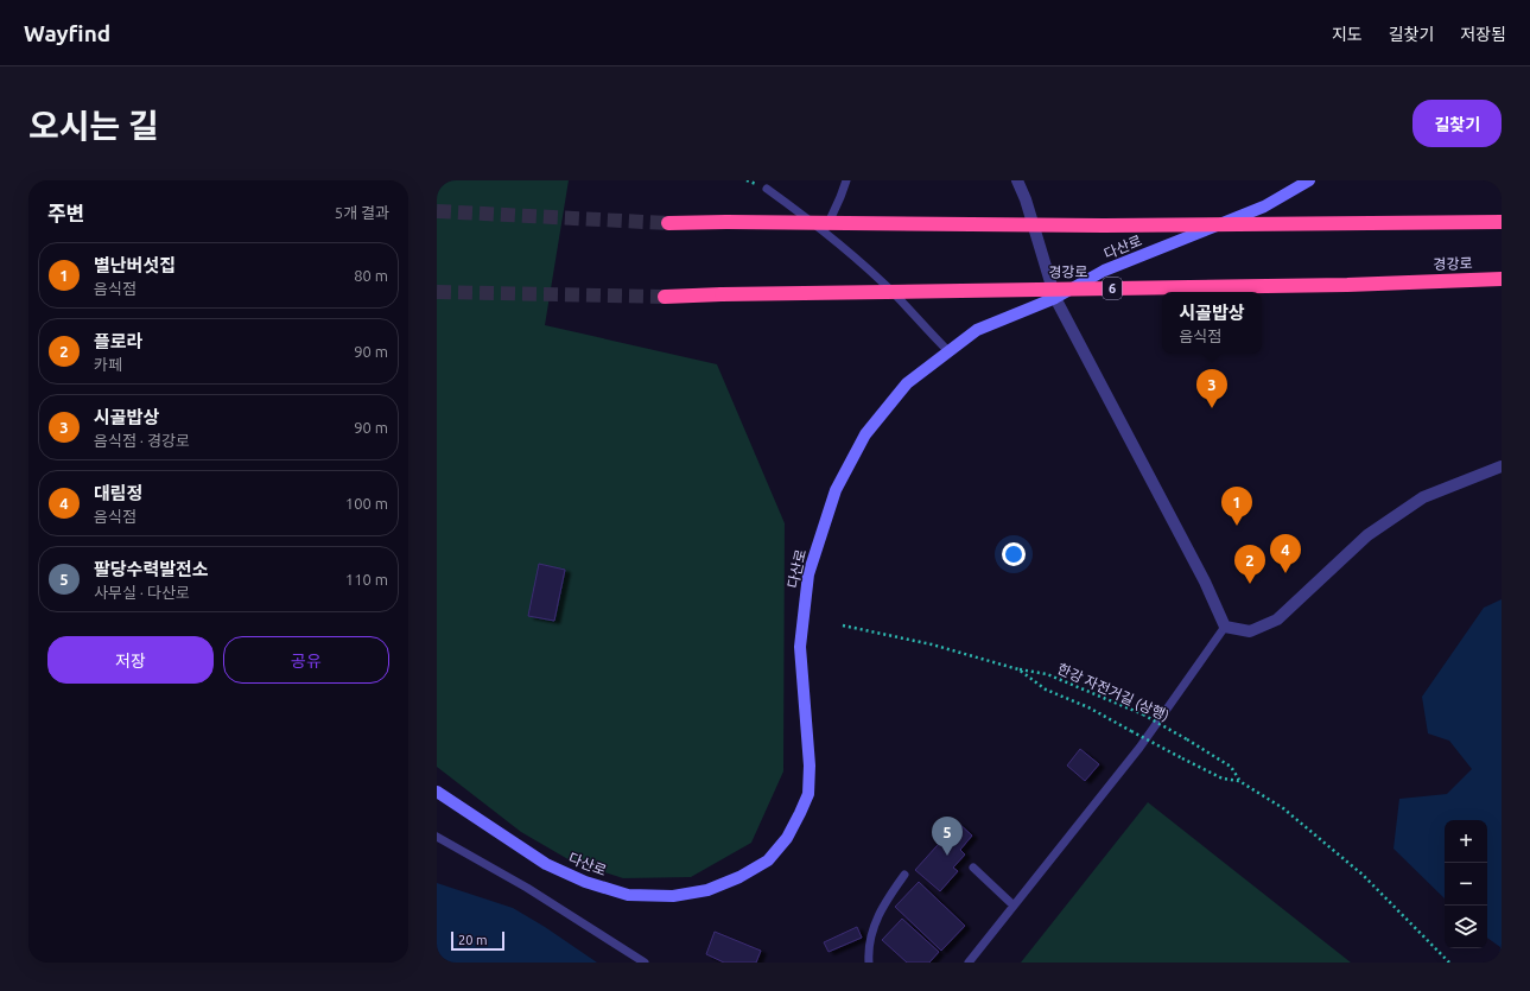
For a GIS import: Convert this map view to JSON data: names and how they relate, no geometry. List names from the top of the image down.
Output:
{
  "streets": {
    "highway": ["경강로", "6"],
    "street": ["다산로"],
    "path": ["한강 자전거길 (상행)"]
  },
  "scale_bar": "20 m",
  "page": {
    "header": "Wayfind",
    "nav": ["지도", "길찾기", "저장됨"],
    "title": "오시는 길",
    "buttons": [
      "길찾기",
      ["저장", "공유"]
    ],
    "heading": ["주변", "5개 결과"],
    "list": [
      {
        "mark": "1",
        "name": "별난버섯집",
        "note": "음식점",
        "value": "80 m"
      },
      {
        "mark": "2",
        "name": "플로라",
        "note": "카페",
        "value": "90 m"
      },
      {
        "mark": "3",
        "name": "시골밥상",
        "note": "음식점 · 경강로",
        "value": "90 m"
      },
      {
        "mark": "4",
        "name": "대림정",
        "note": "음식점",
        "value": "100 m"
      },
      {
        "mark": "5",
        "name": "팔당수력발전소",
        "note": "사무실 · 다산로",
        "value": "110 m"
      }
    ],
    "popup": ["시골밥상", "음식점"],
    "pins": [
      "3",
      "1",
      "4",
      "2",
      "5"
    ],
    "map_buttons": ["+", "−"],
    "scale": "20 m"
  }
}
